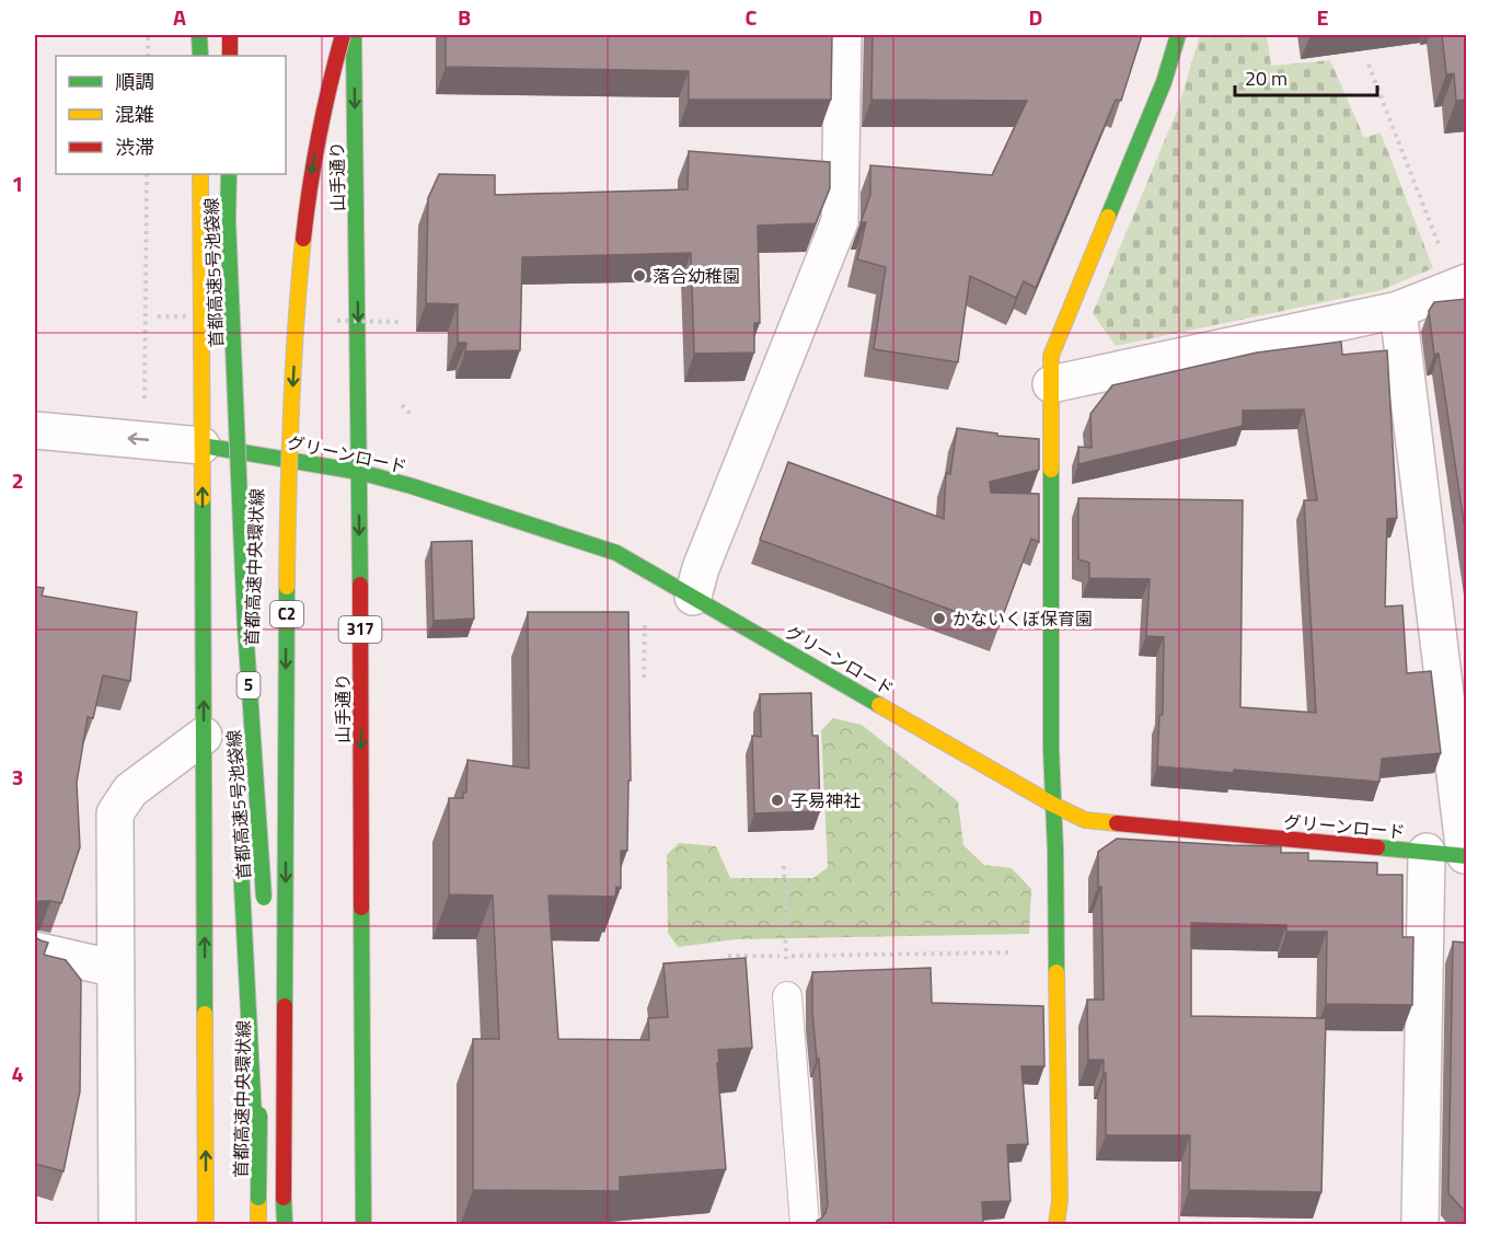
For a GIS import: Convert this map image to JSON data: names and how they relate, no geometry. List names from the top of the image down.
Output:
{
  "streets": {
    "main road": [
      "山手通り",
      "首都高速5号池袋線",
      "グリーンロード",
      "首都高速中央環状線",
      "C2",
      "317",
      "5"
    ]
  },
  "crossings": [
    ["山手通り", "グリーンロード"],
    ["首都高速5号池袋線", "首都高速中央環状線"]
  ],
  "one_way": ["山手通り"],
  "places": ["落合幼稚園", "かないくぼ保育園", "子易神社"],
  "legend": ["順調", "混雑", "渋滞"],
  "scale_bar": "20 m",
  "grid": {
    "columns": [
      "A",
      "B",
      "C",
      "D",
      "E"
    ],
    "rows": [
      "1",
      "2",
      "3",
      "4"
    ]
  }
}
